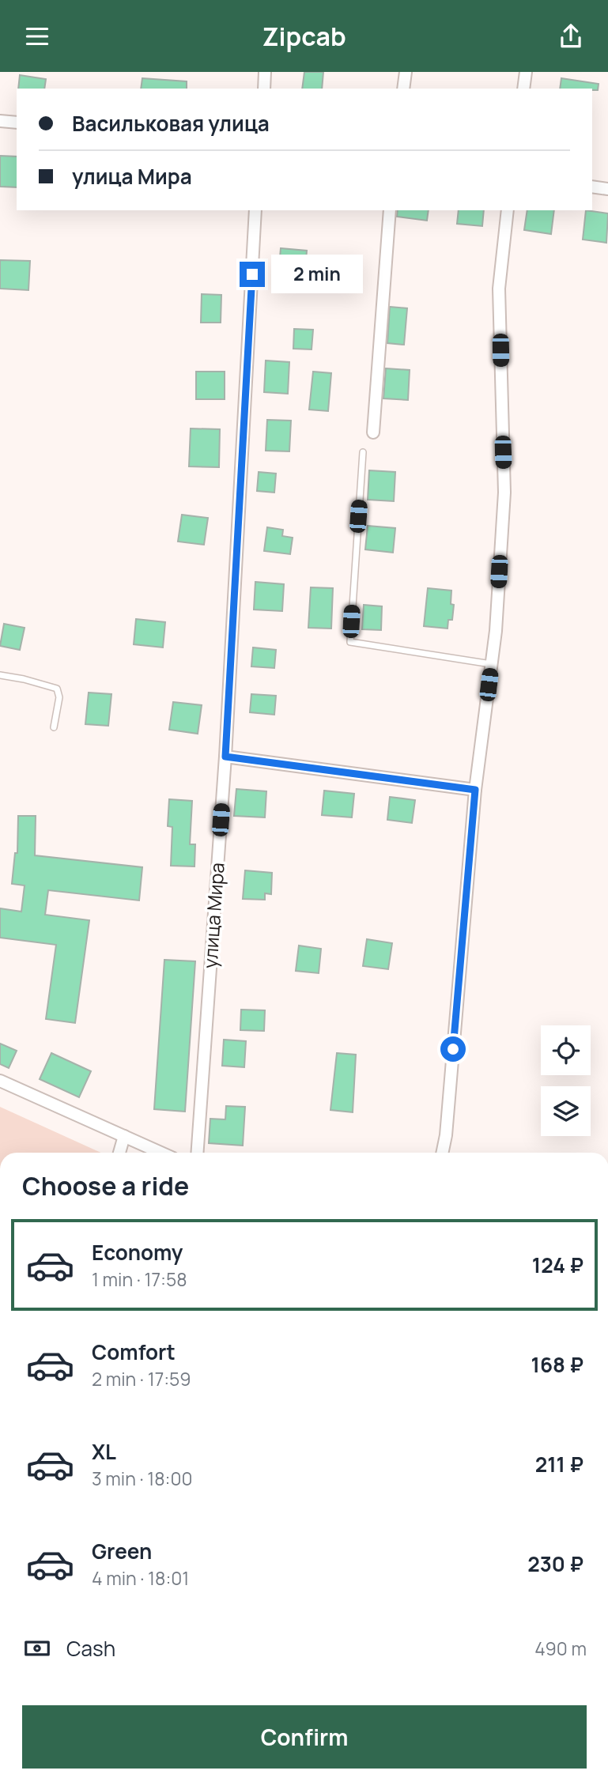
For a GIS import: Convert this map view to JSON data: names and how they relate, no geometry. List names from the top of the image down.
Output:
{
  "streets": {
    "street": ["улица Мира"]
  },
  "page": {
    "header": "Zipcab",
    "banner": ["Васильковая улица", "улица Мира"],
    "bubble": "2 min",
    "heading": "Choose a ride",
    "list": [
      {
        "name": "Economy",
        "note": "1 min · 17:58",
        "value": "124 ₽"
      },
      {
        "name": "Comfort",
        "note": "2 min · 17:59",
        "value": "168 ₽"
      },
      {
        "name": "XL",
        "note": "3 min · 18:00",
        "value": "211 ₽"
      },
      {
        "name": "Green",
        "note": "4 min · 18:01",
        "value": "230 ₽"
      }
    ],
    "pay": ["Cash", "490 m"],
    "buttons": "Confirm"
  }
}
